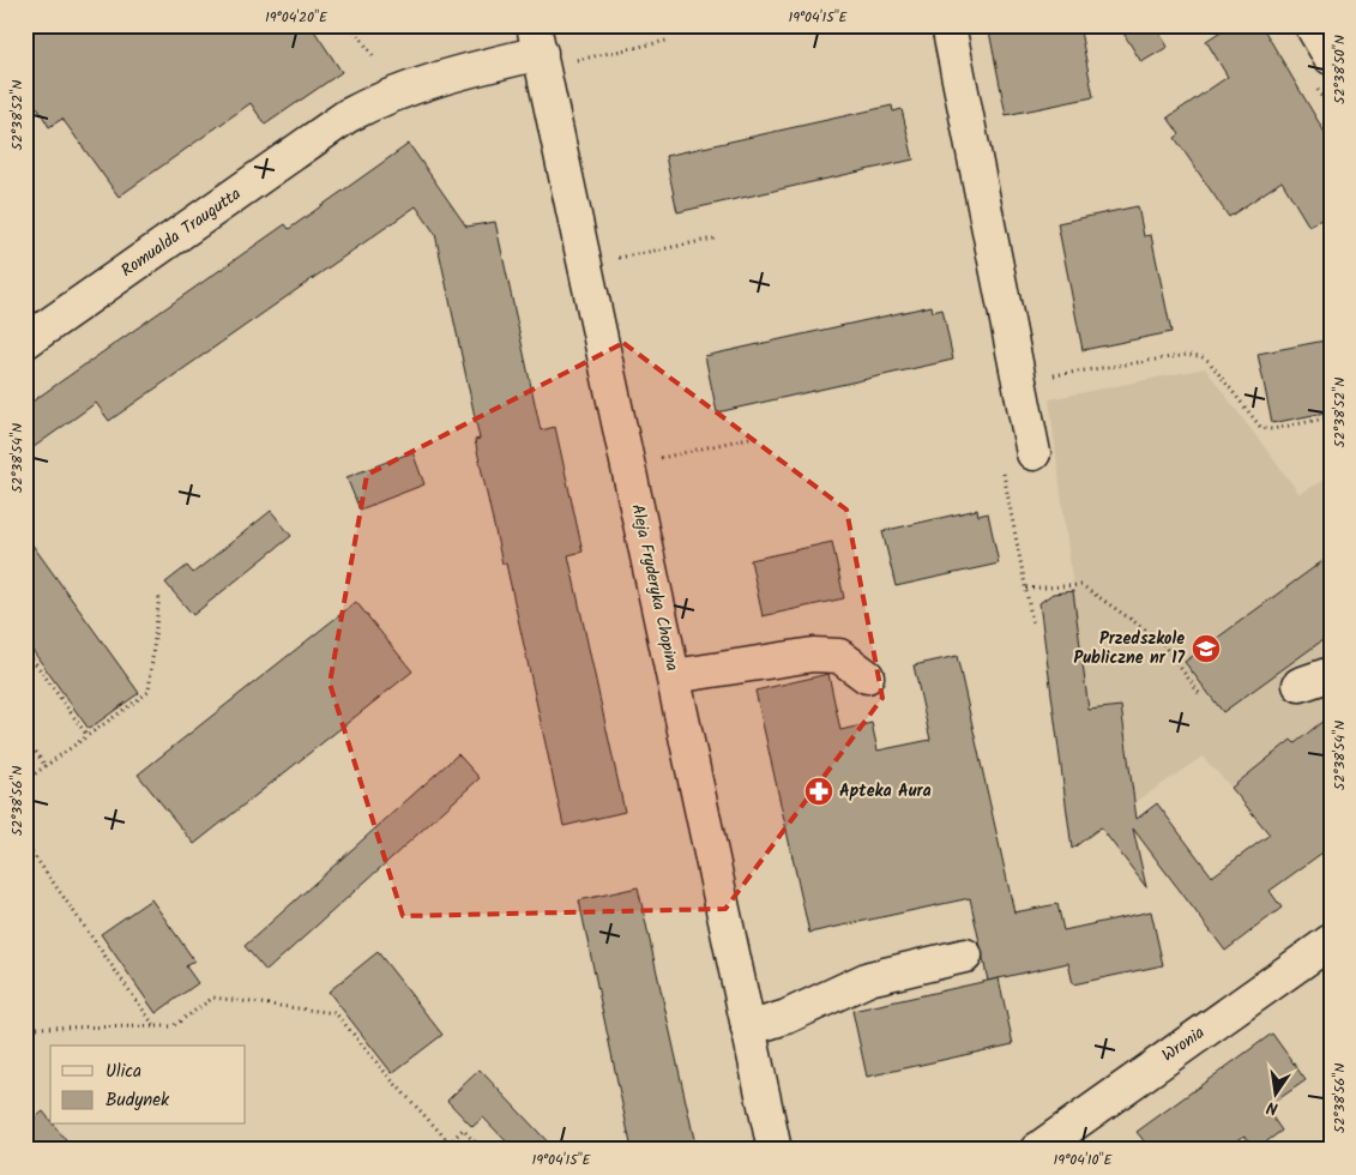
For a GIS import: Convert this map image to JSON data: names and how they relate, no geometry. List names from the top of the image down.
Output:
{
  "streets": {
    "street": ["Romualda Traugutta", "Aleja Fryderyka Chopina", "Wronia"]
  },
  "crossings": [
    ["Romualda Traugutta", "Aleja Fryderyka Chopina"]
  ],
  "places": {
    "school or university": ["Przedszkole Publiczne nr 17"],
    "pharmacy": ["Apteka Aura"]
  },
  "legend": ["Ulica", "Budynek"],
  "north": "bottom",
  "coordinates": [
    "19°04'20\"E",
    "19°04'15\"E",
    "52°38'50\"N",
    "52°38'52\"N",
    "52°38'54\"N",
    "52°38'56\"N",
    "19°04'10\"E"
  ]
}
